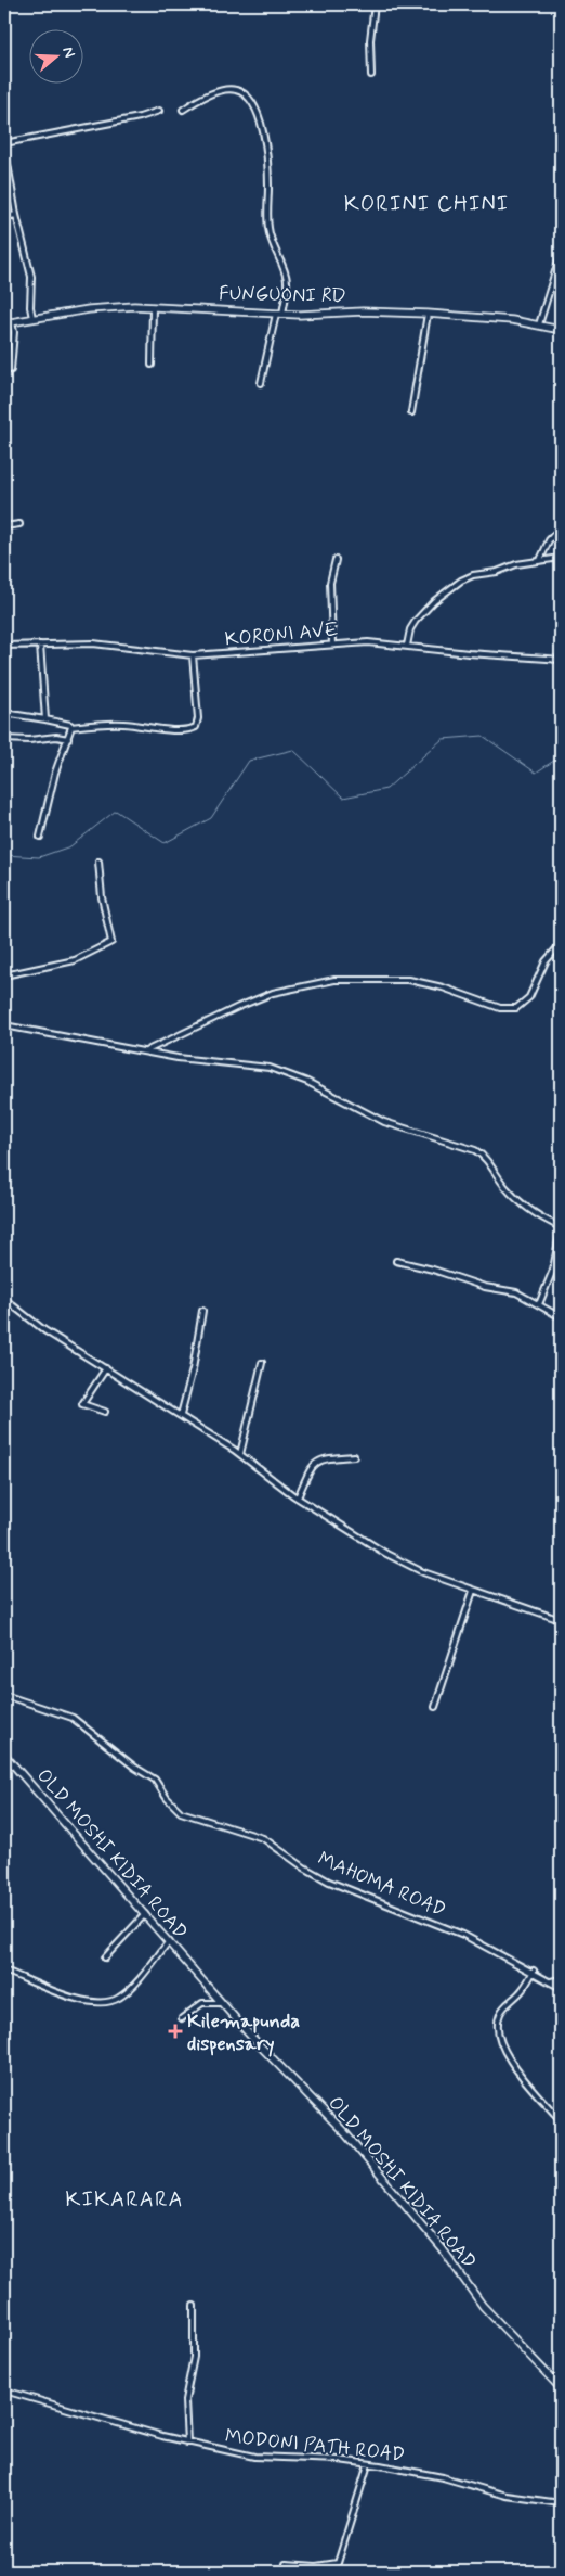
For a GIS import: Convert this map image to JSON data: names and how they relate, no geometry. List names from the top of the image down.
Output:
{
  "streets": {
    "street": [
      "FUNGUONI RD",
      "KORONI AVE",
      "OLD MOSHI KIDIA ROAD",
      "MAHOMA ROAD",
      "MODONI PATH ROAD"
    ]
  },
  "districts": ["KORINI CHINI", "KIKARARA"],
  "places": {
    "health": ["Kilemapunda dispensary"]
  },
  "north": "right"
}
